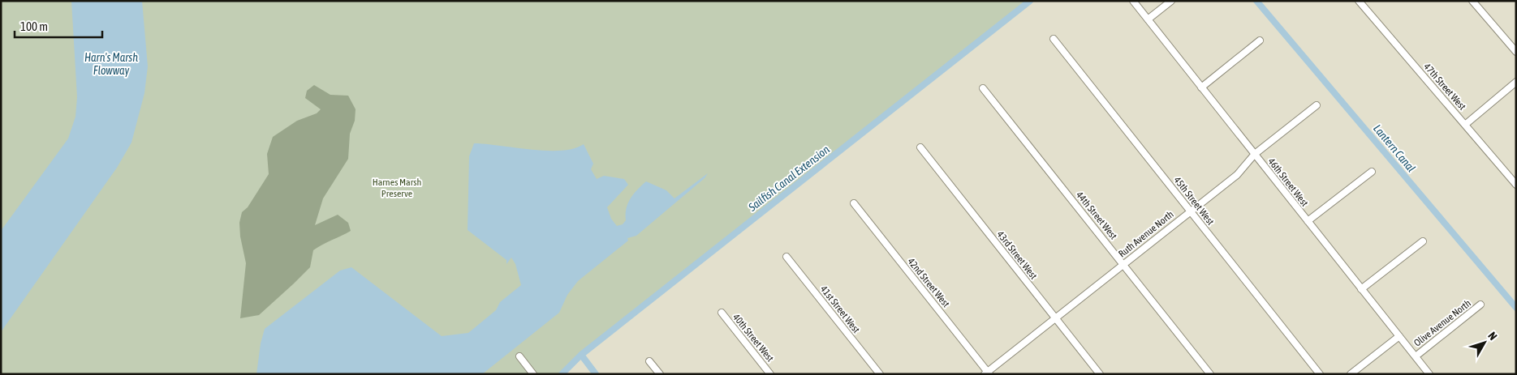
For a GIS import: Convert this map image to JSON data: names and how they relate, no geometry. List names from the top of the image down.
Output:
{
  "streets": {
    "street": [
      "47th Street West",
      "46th Street West",
      "45th Street West",
      "44th Street West",
      "Ruth Avenue North",
      "43rd Street West",
      "42nd Street West",
      "41st Street West",
      "Olive Avenue North",
      "40th Street West"
    ]
  },
  "crossings": [
    ["46th Street West", "Ruth Avenue North"],
    ["46th Street West", "Olive Avenue North"],
    ["45th Street West", "Ruth Avenue North"],
    ["44th Street West", "Ruth Avenue North"],
    ["Ruth Avenue North", "43rd Street West"],
    ["Ruth Avenue North", "42nd Street West"]
  ],
  "water": ["Harn's Marsh Flowway", "Lantern Canal", "Sailfish Canal Extension"],
  "parks": ["Harnes Marsh Preserve"],
  "scale_bar": "100 m",
  "north": "top right"
}
